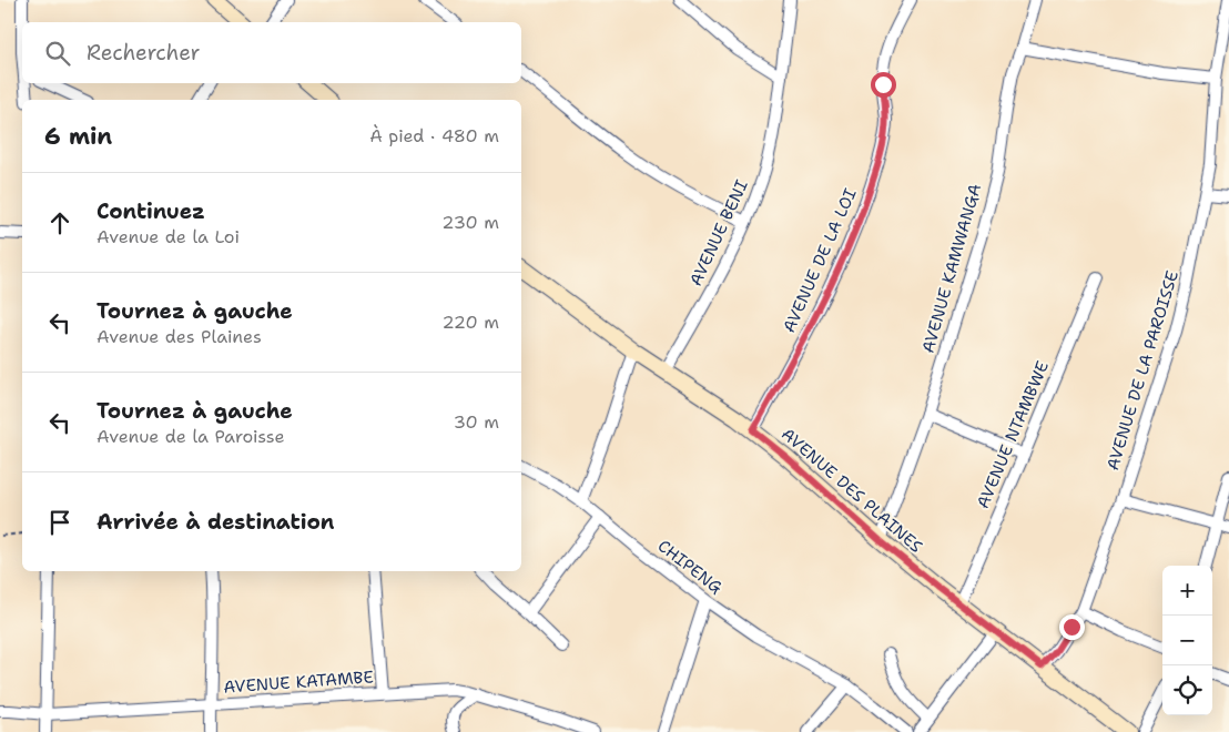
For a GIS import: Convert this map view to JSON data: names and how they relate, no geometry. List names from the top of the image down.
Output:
{
  "streets": {
    "street": [
      "AVENUE BENI",
      "AVENUE DE LA LOI",
      "AVENUE KAMWANGA",
      "AVENUE DE LA PAROISSE",
      "AVENUE NTAMBWE",
      "AVENUE DES PLAINES",
      "CHIPENG",
      "AVENUE KATAMBE"
    ]
  },
  "crossings": [
    ["AVENUE BENI", "AVENUE DES PLAINES"],
    ["AVENUE DE LA LOI", "AVENUE DES PLAINES"],
    ["AVENUE KAMWANGA", "AVENUE DES PLAINES"],
    ["AVENUE DE LA PAROISSE", "AVENUE DES PLAINES"],
    ["AVENUE NTAMBWE", "AVENUE DES PLAINES"]
  ],
  "page": {
    "search": "Rechercher",
    "heading": ["6 min", "À pied · 480 m"],
    "list": [
      ["Continuez", "Avenue de la Loi", "230 m"],
      ["Tournez à gauche", "Avenue des Plaines", "220 m"],
      ["Tournez à gauche", "Avenue de la Paroisse", "30 m"],
      "Arrivée à destination"
    ],
    "map_buttons": ["+", "−"]
  }
}
